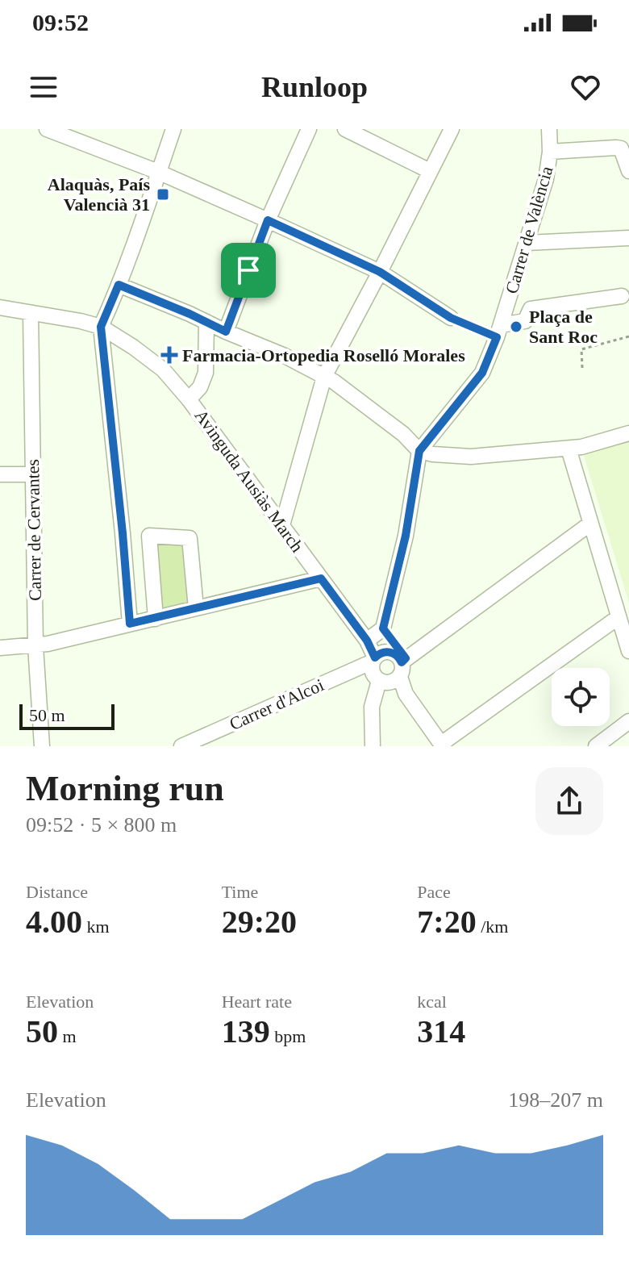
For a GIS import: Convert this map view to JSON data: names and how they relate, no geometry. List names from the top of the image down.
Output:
{
  "streets": {
    "street": [
      "Carrer de València",
      "Avinguda Ausiàs March",
      "Carrer de Cervantes",
      "Carrer d'Alcoi"
    ]
  },
  "crossings": [
    ["Avinguda Ausiàs March", "Carrer de Cervantes"],
    ["Avinguda Ausiàs March", "Carrer d'Alcoi"]
  ],
  "places": {
    "transit": ["Alaquàs, País Valencià 31"],
    "other": ["Plaça de Sant Roc"],
    "health": ["Farmacia-Ortopedia Roselló Morales"]
  },
  "scale_bar": "50 m",
  "page": {
    "status": "09:52",
    "header": "Runloop",
    "scale": "50 m",
    "heading": ["Morning run", "09:52 · 5 × 800 m"],
    "stats": [
      ["Distance", "4.00 km"],
      ["Time", "29:20"],
      ["Pace", "7:20 /km"],
      ["Elevation", "50 m"],
      ["Heart rate", "139 bpm"],
      ["kcal", "314"]
    ],
    "chart": ["Elevation", "198–207 m"]
  }
}
